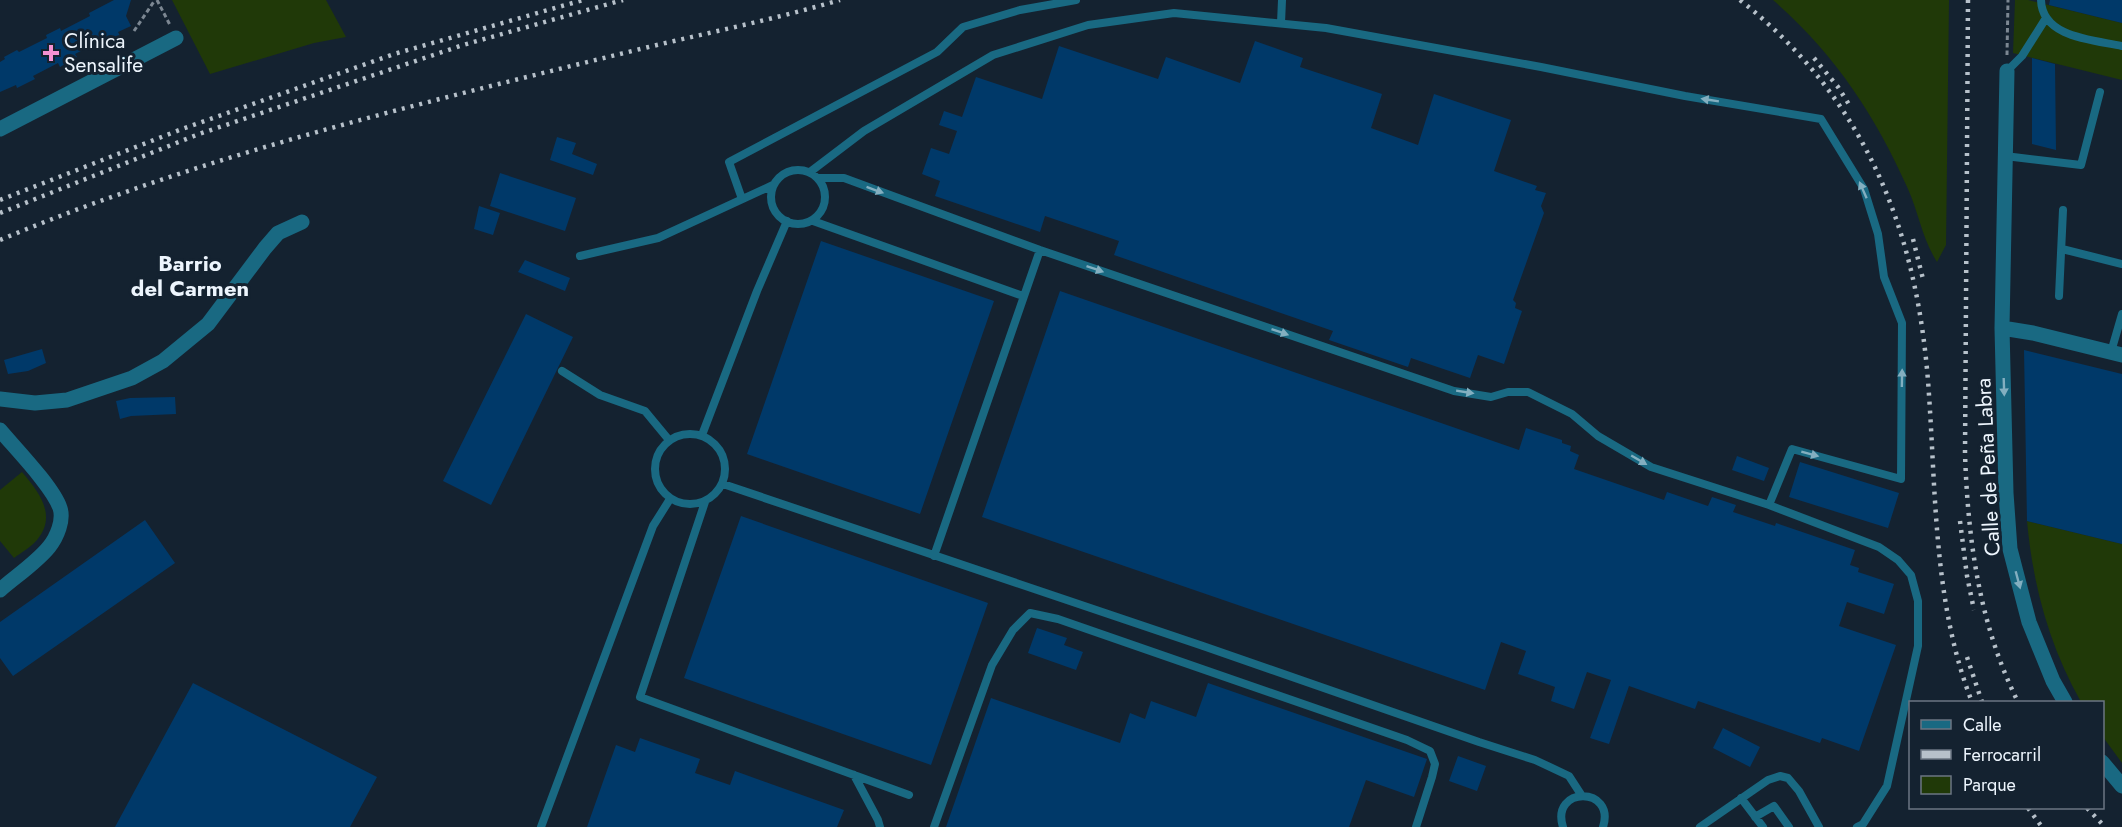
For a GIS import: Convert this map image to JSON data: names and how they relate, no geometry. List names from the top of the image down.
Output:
{
  "streets": {
    "street": ["Calle de Peña Labra"]
  },
  "one_way": ["Calle de Peña Labra"],
  "districts": ["Barrio del Carmen"],
  "places": {
    "health": ["Clínica Sensalife"]
  },
  "legend": ["Calle", "Ferrocarril", "Parque"]
}
